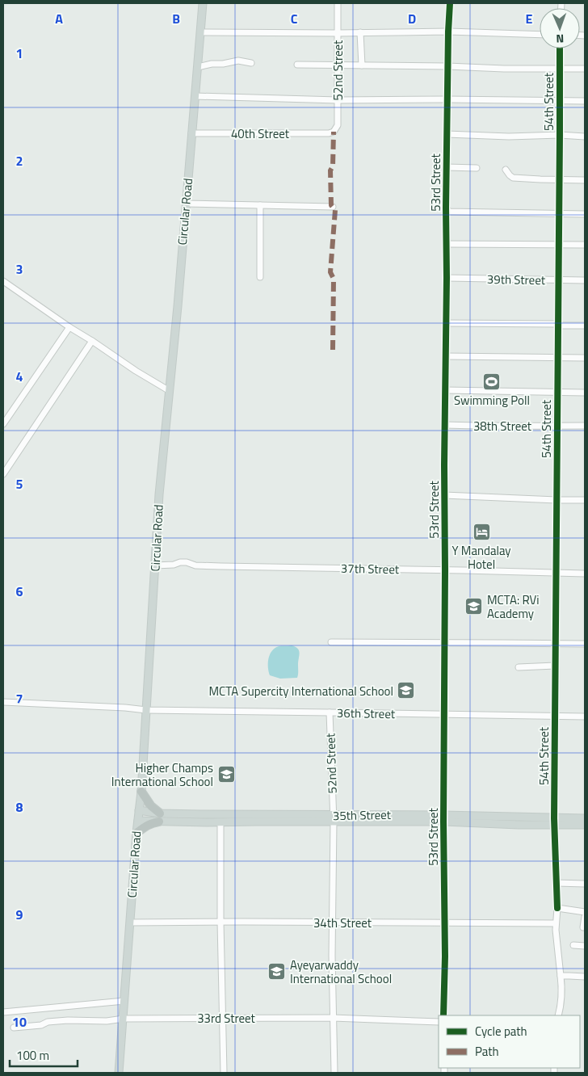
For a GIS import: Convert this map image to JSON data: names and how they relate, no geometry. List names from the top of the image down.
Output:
{
  "streets": {
    "main road": ["Circular Road", "35th Street"],
    "street": [
      "52nd Street",
      "54th Street",
      "40th Street",
      "53rd Street",
      "39th Street",
      "38th Street",
      "37th Street",
      "36th Street",
      "34th Street",
      "33rd Street"
    ]
  },
  "crossings": [
    ["52nd Street", "40th Street"],
    ["52nd Street", "36th Street"],
    ["52nd Street", "35th Street"],
    ["52nd Street", "34th Street"],
    ["52nd Street", "33rd Street"],
    ["54th Street", "39th Street"],
    ["54th Street", "38th Street"],
    ["54th Street", "37th Street"],
    ["54th Street", "36th Street"],
    ["54th Street", "35th Street"],
    ["54th Street", "34th Street"],
    ["40th Street", "Circular Road"],
    ["53rd Street", "39th Street"],
    ["53rd Street", "38th Street"],
    ["53rd Street", "37th Street"],
    ["53rd Street", "36th Street"],
    ["53rd Street", "35th Street"],
    ["53rd Street", "34th Street"],
    ["Circular Road", "37th Street"],
    ["Circular Road", "36th Street"],
    ["Circular Road", "35th Street"],
    ["Circular Road", "34th Street"],
    ["Circular Road", "33rd Street"]
  ],
  "places": {
    "sports": ["Swimming Poll"],
    "hotel": ["Y Mandalay Hotel"],
    "school or university": [
      "MCTA: RVi Academy",
      "MCTA Supercity International School",
      "Higher Champs International School",
      "Ayeyarwaddy International School"
    ]
  },
  "legend": ["Cycle path", "Path"],
  "scale_bar": "100 m",
  "north": "bottom",
  "grid": {
    "columns": [
      "A",
      "B",
      "C",
      "D",
      "E"
    ],
    "rows": [
      "1",
      "2",
      "3",
      "4",
      "5",
      "6",
      "7",
      "8",
      "9",
      "10"
    ]
  }
}
